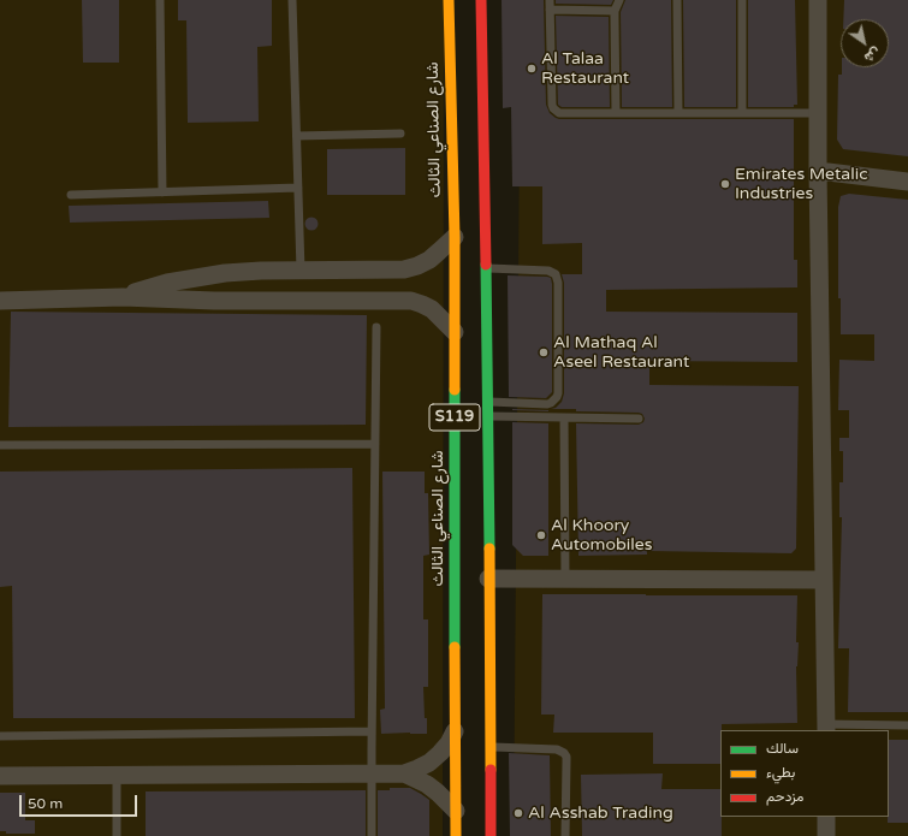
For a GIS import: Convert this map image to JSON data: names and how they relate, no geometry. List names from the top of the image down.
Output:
{
  "streets": {
    "main road": ["شارع الصناعي الثالث", "S119"]
  },
  "places": [
    "Al Talaa Restaurant",
    "Emirates Metalic Industries",
    "Al Mathaq Al Aseel Restaurant",
    "Al Khoory Automobiles",
    "Al Asshab Trading"
  ],
  "legend": ["سالك", "بطيء", "مزدحم"],
  "scale_bar": "50 m",
  "north": "bottom right"
}
